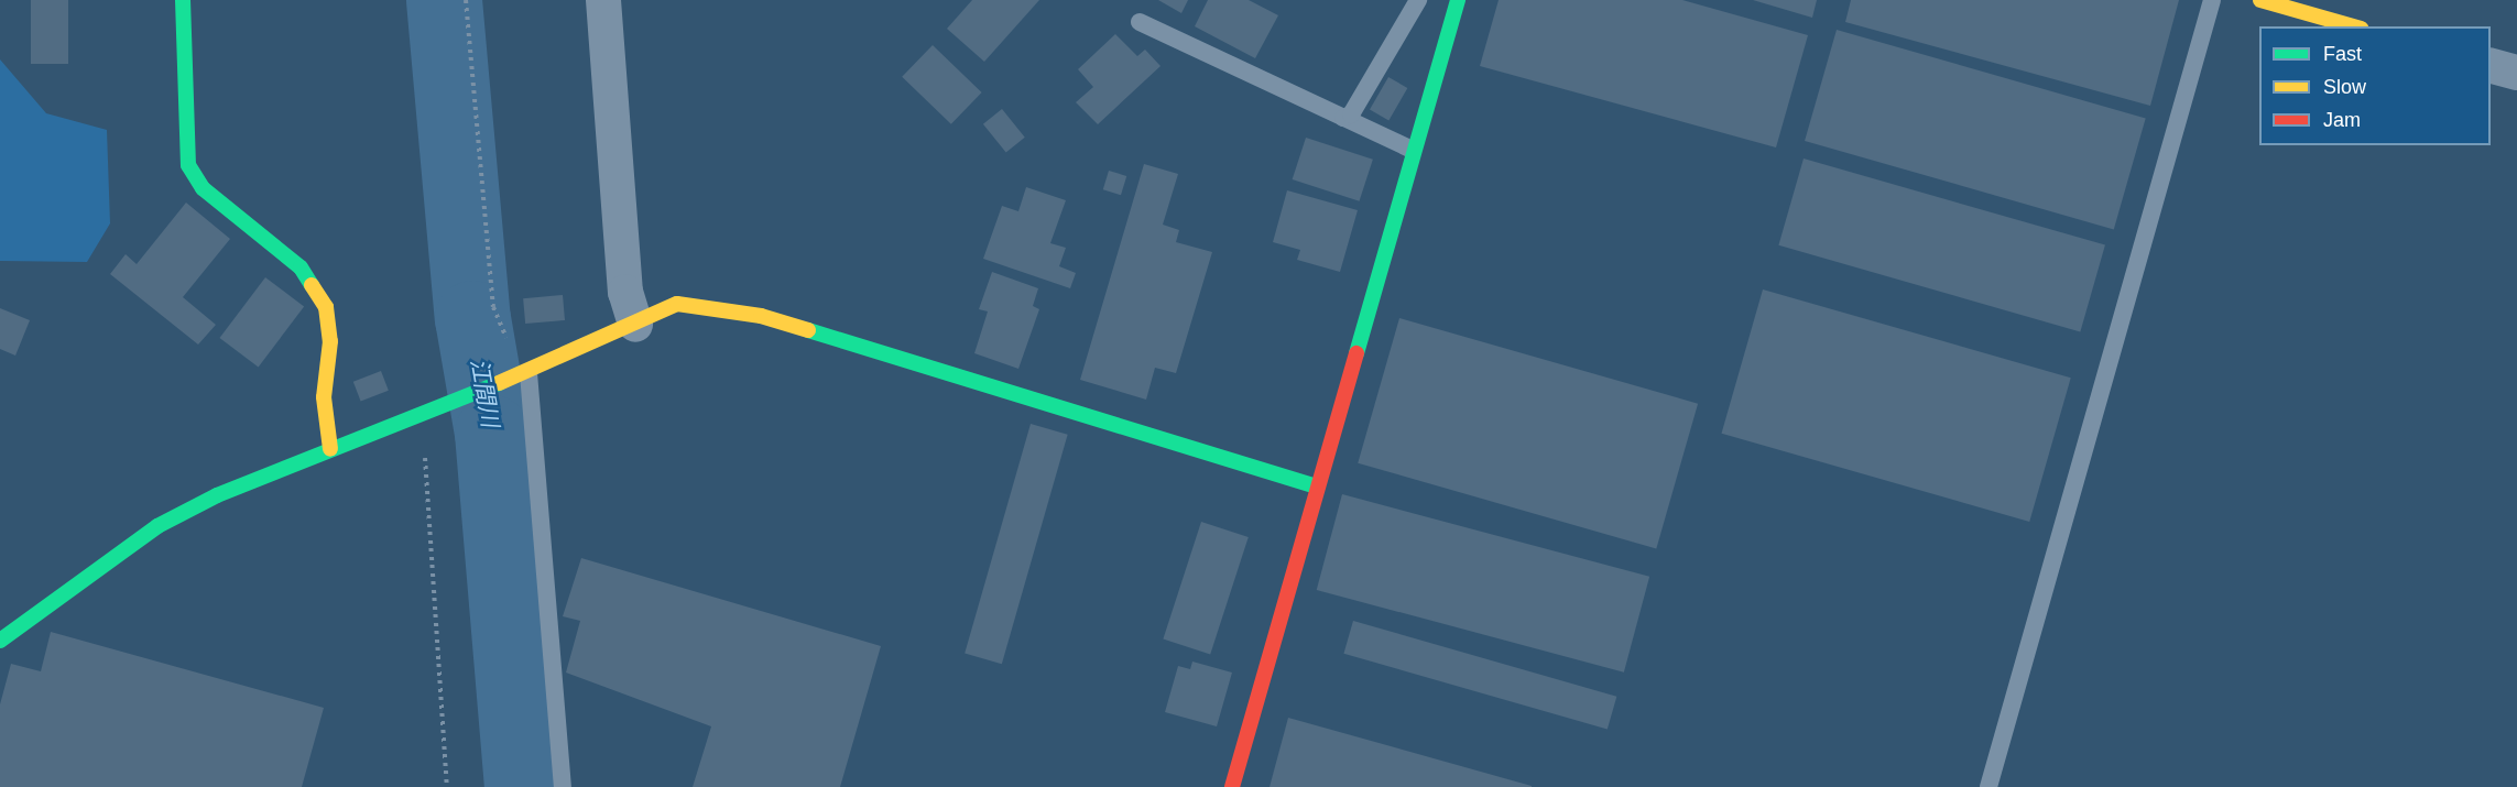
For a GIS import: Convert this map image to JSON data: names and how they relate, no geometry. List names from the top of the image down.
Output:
{
  "water": ["江間川"],
  "legend": ["Fast", "Slow", "Jam"]
}
